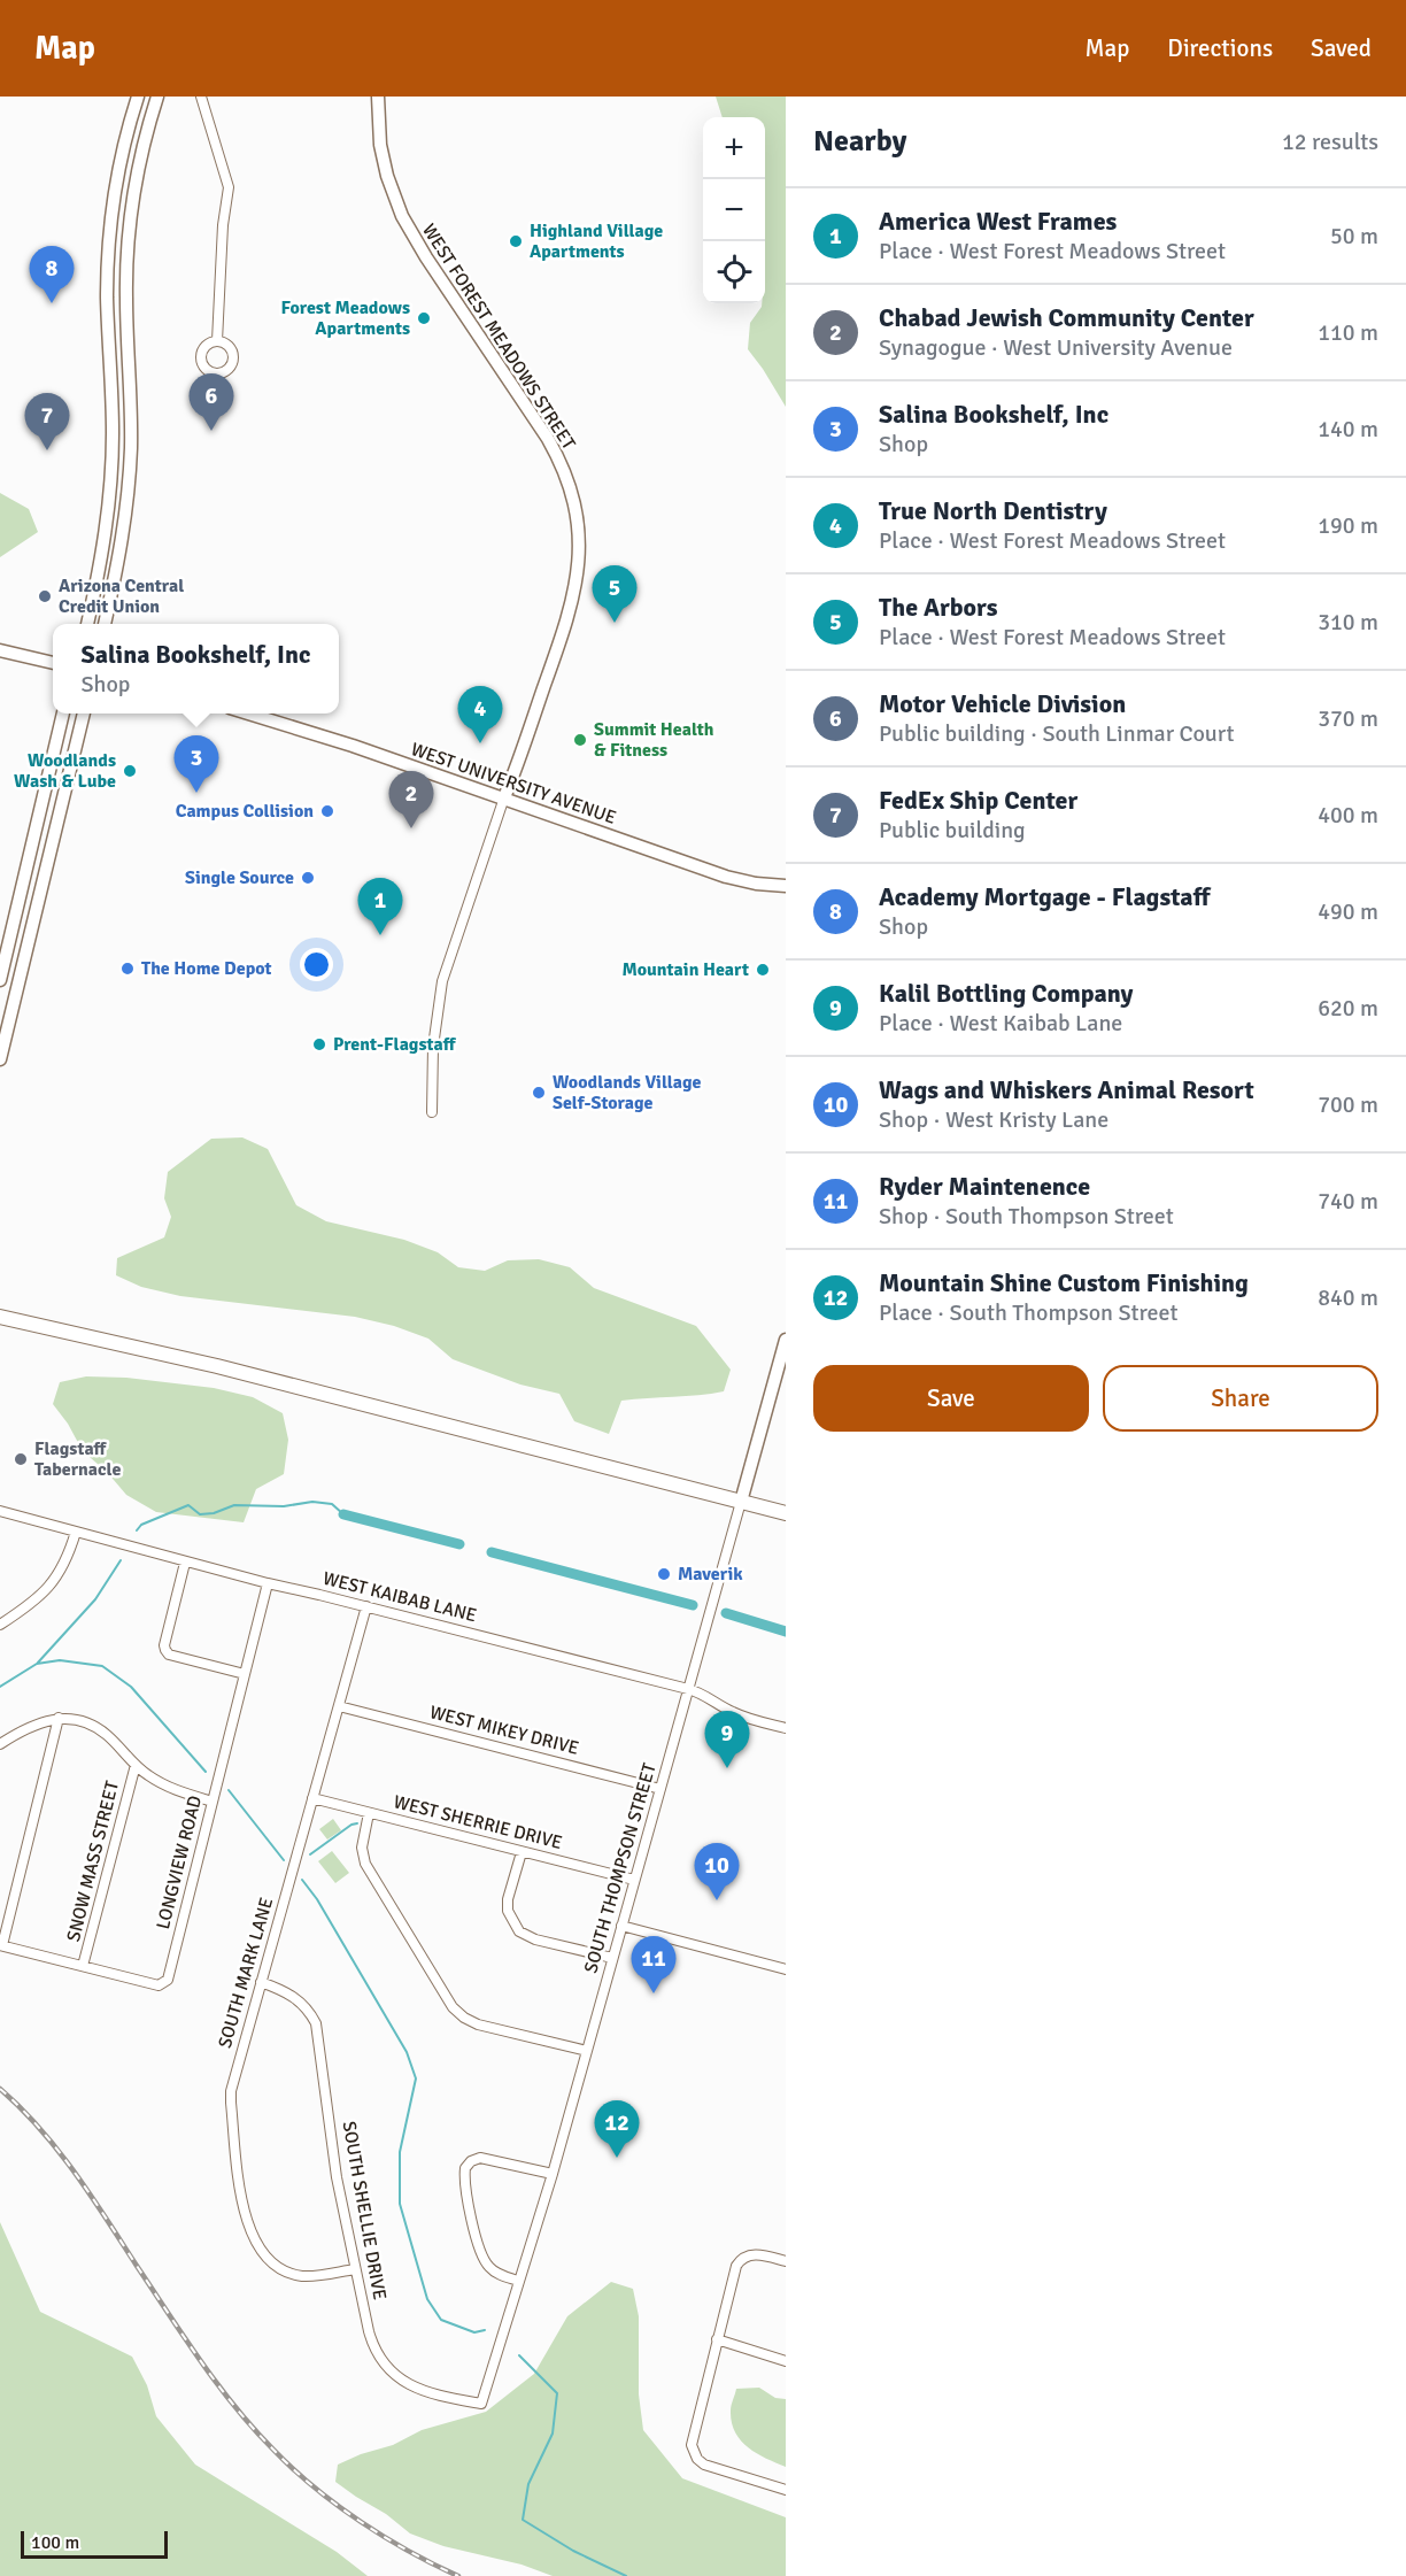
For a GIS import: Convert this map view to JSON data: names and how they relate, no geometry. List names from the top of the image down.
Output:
{
  "streets": {
    "street": [
      "WEST FOREST MEADOWS STREET",
      "WEST UNIVERSITY AVENUE",
      "WEST KAIBAB LANE",
      "WEST MIKEY DRIVE",
      "WEST SHERRIE DRIVE",
      "SNOW MASS STREET",
      "LONGVIEW ROAD",
      "SOUTH THOMPSON STREET",
      "SOUTH MARK LANE",
      "SOUTH SHELLIE DRIVE"
    ]
  },
  "crossings": [
    ["WEST FOREST MEADOWS STREET", "WEST UNIVERSITY AVENUE"],
    ["WEST KAIBAB LANE", "LONGVIEW ROAD"],
    ["WEST KAIBAB LANE", "SOUTH THOMPSON STREET"],
    ["WEST KAIBAB LANE", "SOUTH MARK LANE"],
    ["WEST MIKEY DRIVE", "SOUTH THOMPSON STREET"],
    ["WEST MIKEY DRIVE", "SOUTH MARK LANE"],
    ["WEST SHERRIE DRIVE", "SOUTH THOMPSON STREET"],
    ["WEST SHERRIE DRIVE", "SOUTH MARK LANE"],
    ["SNOW MASS STREET", "LONGVIEW ROAD"],
    ["SOUTH THOMPSON STREET", "SOUTH SHELLIE DRIVE"],
    ["SOUTH MARK LANE", "SOUTH SHELLIE DRIVE"]
  ],
  "places": [
    "Highland Village Apartments",
    "Forest Meadows Apartments",
    "Arizona Central Credit Union",
    "Summit Health & Fitness",
    "Woodlands Wash & Lube",
    "Campus Collision",
    "Single Source",
    "The Home Depot",
    "Mountain Heart",
    "Prent-Flagstaff",
    "Woodlands Village Self-Storage",
    "Flagstaff Tabernacle",
    "Maverik"
  ],
  "scale_bar": "100 m",
  "page": {
    "header": "Map",
    "nav": ["Map", "Directions", "Saved"],
    "heading": ["Nearby", "12 results"],
    "map_buttons": ["+", "−"],
    "list": [
      {
        "mark": "1",
        "name": "America West Frames",
        "note": "Place · West Forest Meadows Street",
        "value": "50 m"
      },
      {
        "mark": "2",
        "name": "Chabad Jewish Community Center",
        "note": "Synagogue · West University Avenue",
        "value": "110 m"
      },
      {
        "mark": "3",
        "name": "Salina Bookshelf, Inc",
        "note": "Shop",
        "value": "140 m"
      },
      {
        "mark": "4",
        "name": "True North Dentistry",
        "note": "Place · West Forest Meadows Street",
        "value": "190 m"
      },
      {
        "mark": "5",
        "name": "The Arbors",
        "note": "Place · West Forest Meadows Street",
        "value": "310 m"
      },
      {
        "mark": "6",
        "name": "Motor Vehicle Division",
        "note": "Public building · South Linmar Court",
        "value": "370 m"
      },
      {
        "mark": "7",
        "name": "FedEx Ship Center",
        "note": "Public building",
        "value": "400 m"
      },
      {
        "mark": "8",
        "name": "Academy Mortgage - Flagstaff",
        "note": "Shop",
        "value": "490 m"
      },
      {
        "mark": "9",
        "name": "Kalil Bottling Company",
        "note": "Place · West Kaibab Lane",
        "value": "620 m"
      },
      {
        "mark": "10",
        "name": "Wags and Whiskers Animal Resort",
        "note": "Shop · West Kristy Lane",
        "value": "700 m"
      },
      {
        "mark": "11",
        "name": "Ryder Maintenence",
        "note": "Shop · South Thompson Street",
        "value": "740 m"
      },
      {
        "mark": "12",
        "name": "Mountain Shine Custom Finishing",
        "note": "Place · South Thompson Street",
        "value": "840 m"
      }
    ],
    "pins": [
      "8",
      "6",
      "7",
      "5",
      "4",
      "3",
      "2",
      "1",
      "9",
      "10",
      "11",
      "12"
    ],
    "popup": ["Salina Bookshelf, Inc", "Shop"],
    "buttons": ["Save", "Share"],
    "scale": "100 m"
  }
}
